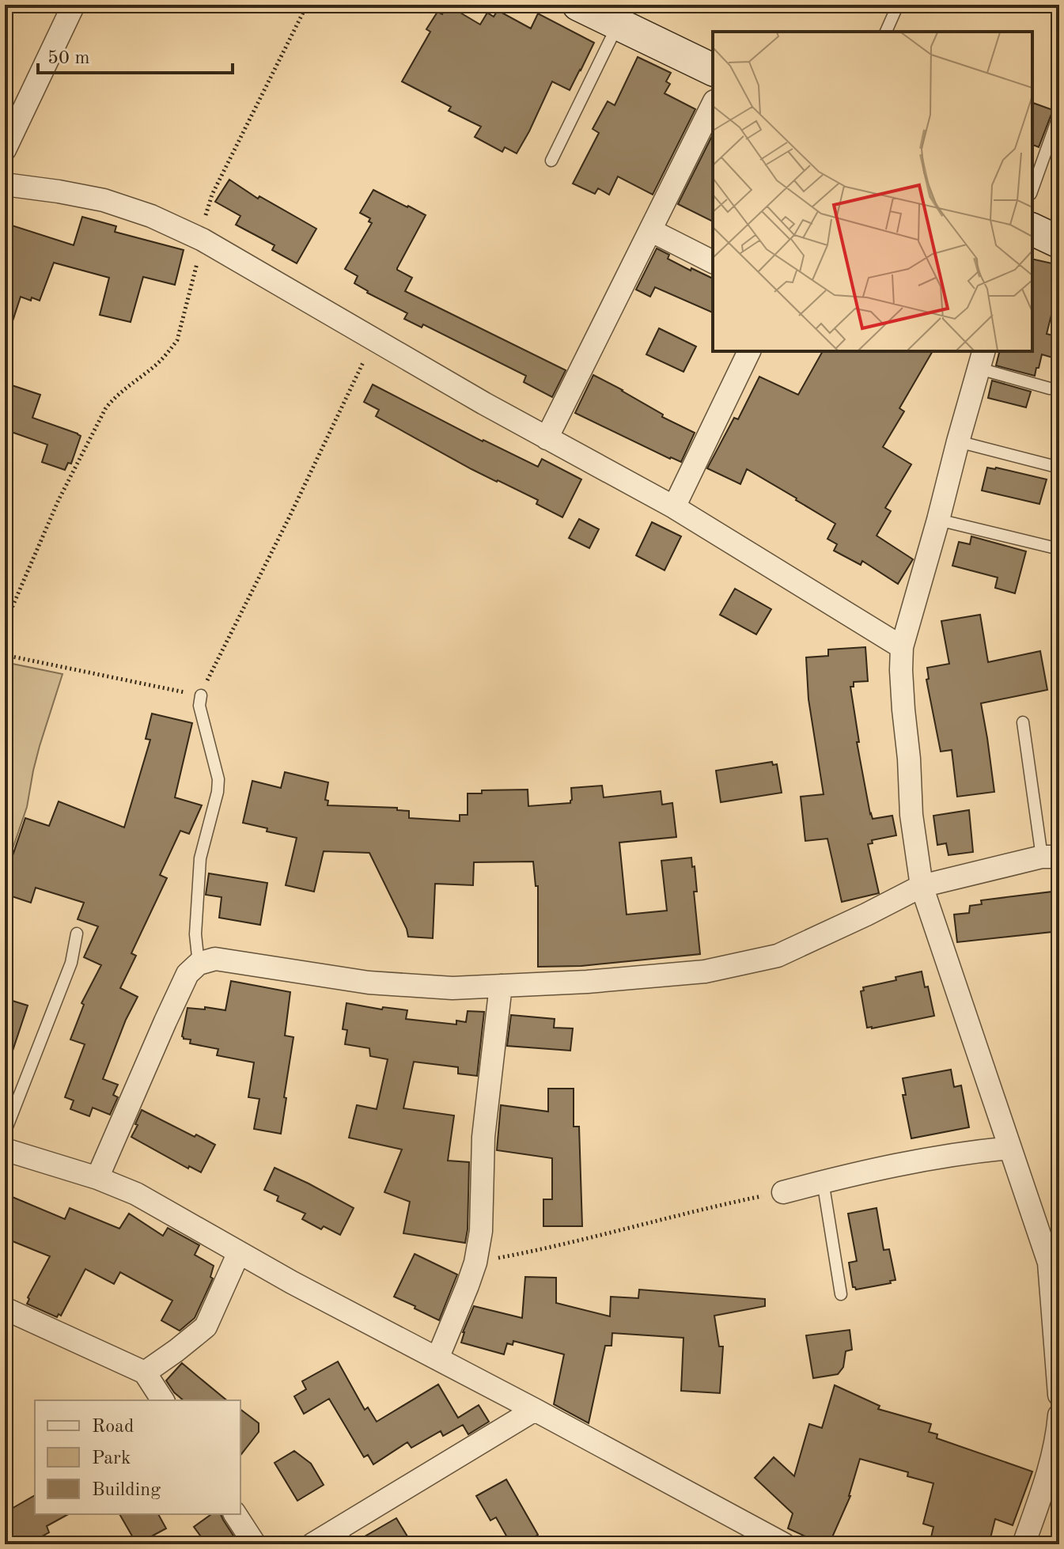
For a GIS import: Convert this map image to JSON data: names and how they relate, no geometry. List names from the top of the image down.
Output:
{
  "legend": ["Road", "Park", "Building"],
  "scale_bar": "50 m"
}
